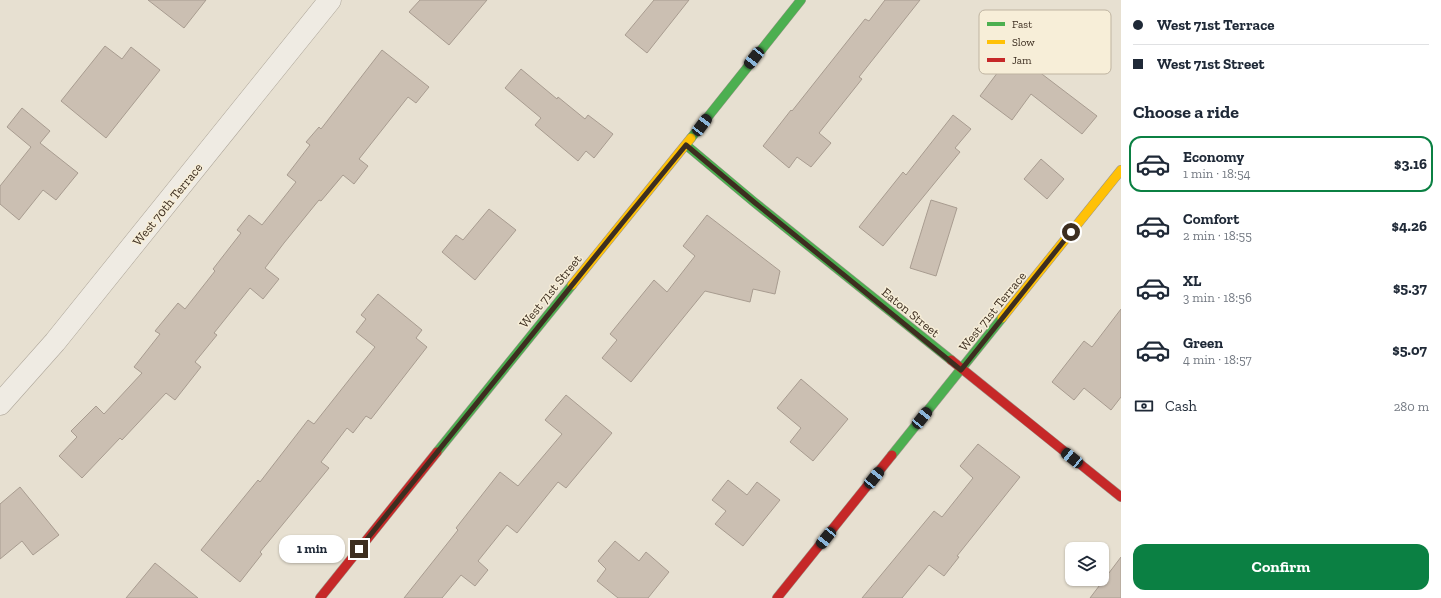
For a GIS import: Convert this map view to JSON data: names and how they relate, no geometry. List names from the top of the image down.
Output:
{
  "streets": {
    "street": [
      "West 70th Terrace",
      "West 71st Street",
      "West 71st Terrace",
      "Eaton Street"
    ]
  },
  "crossings": [
    ["West 71st Street", "Eaton Street"],
    ["West 71st Terrace", "Eaton Street"]
  ],
  "legend": ["Fast", "Slow", "Jam"],
  "page": {
    "banner": ["West 71st Terrace", "West 71st Street"],
    "heading": "Choose a ride",
    "list": [
      {
        "name": "Economy",
        "note": "1 min · 18:54",
        "value": "$3.16"
      },
      {
        "name": "Comfort",
        "note": "2 min · 18:55",
        "value": "$4.26"
      },
      {
        "name": "XL",
        "note": "3 min · 18:56",
        "value": "$5.37"
      },
      {
        "name": "Green",
        "note": "4 min · 18:57",
        "value": "$5.07"
      }
    ],
    "pay": ["Cash", "280 m"],
    "bubble": "1 min",
    "buttons": "Confirm"
  }
}
